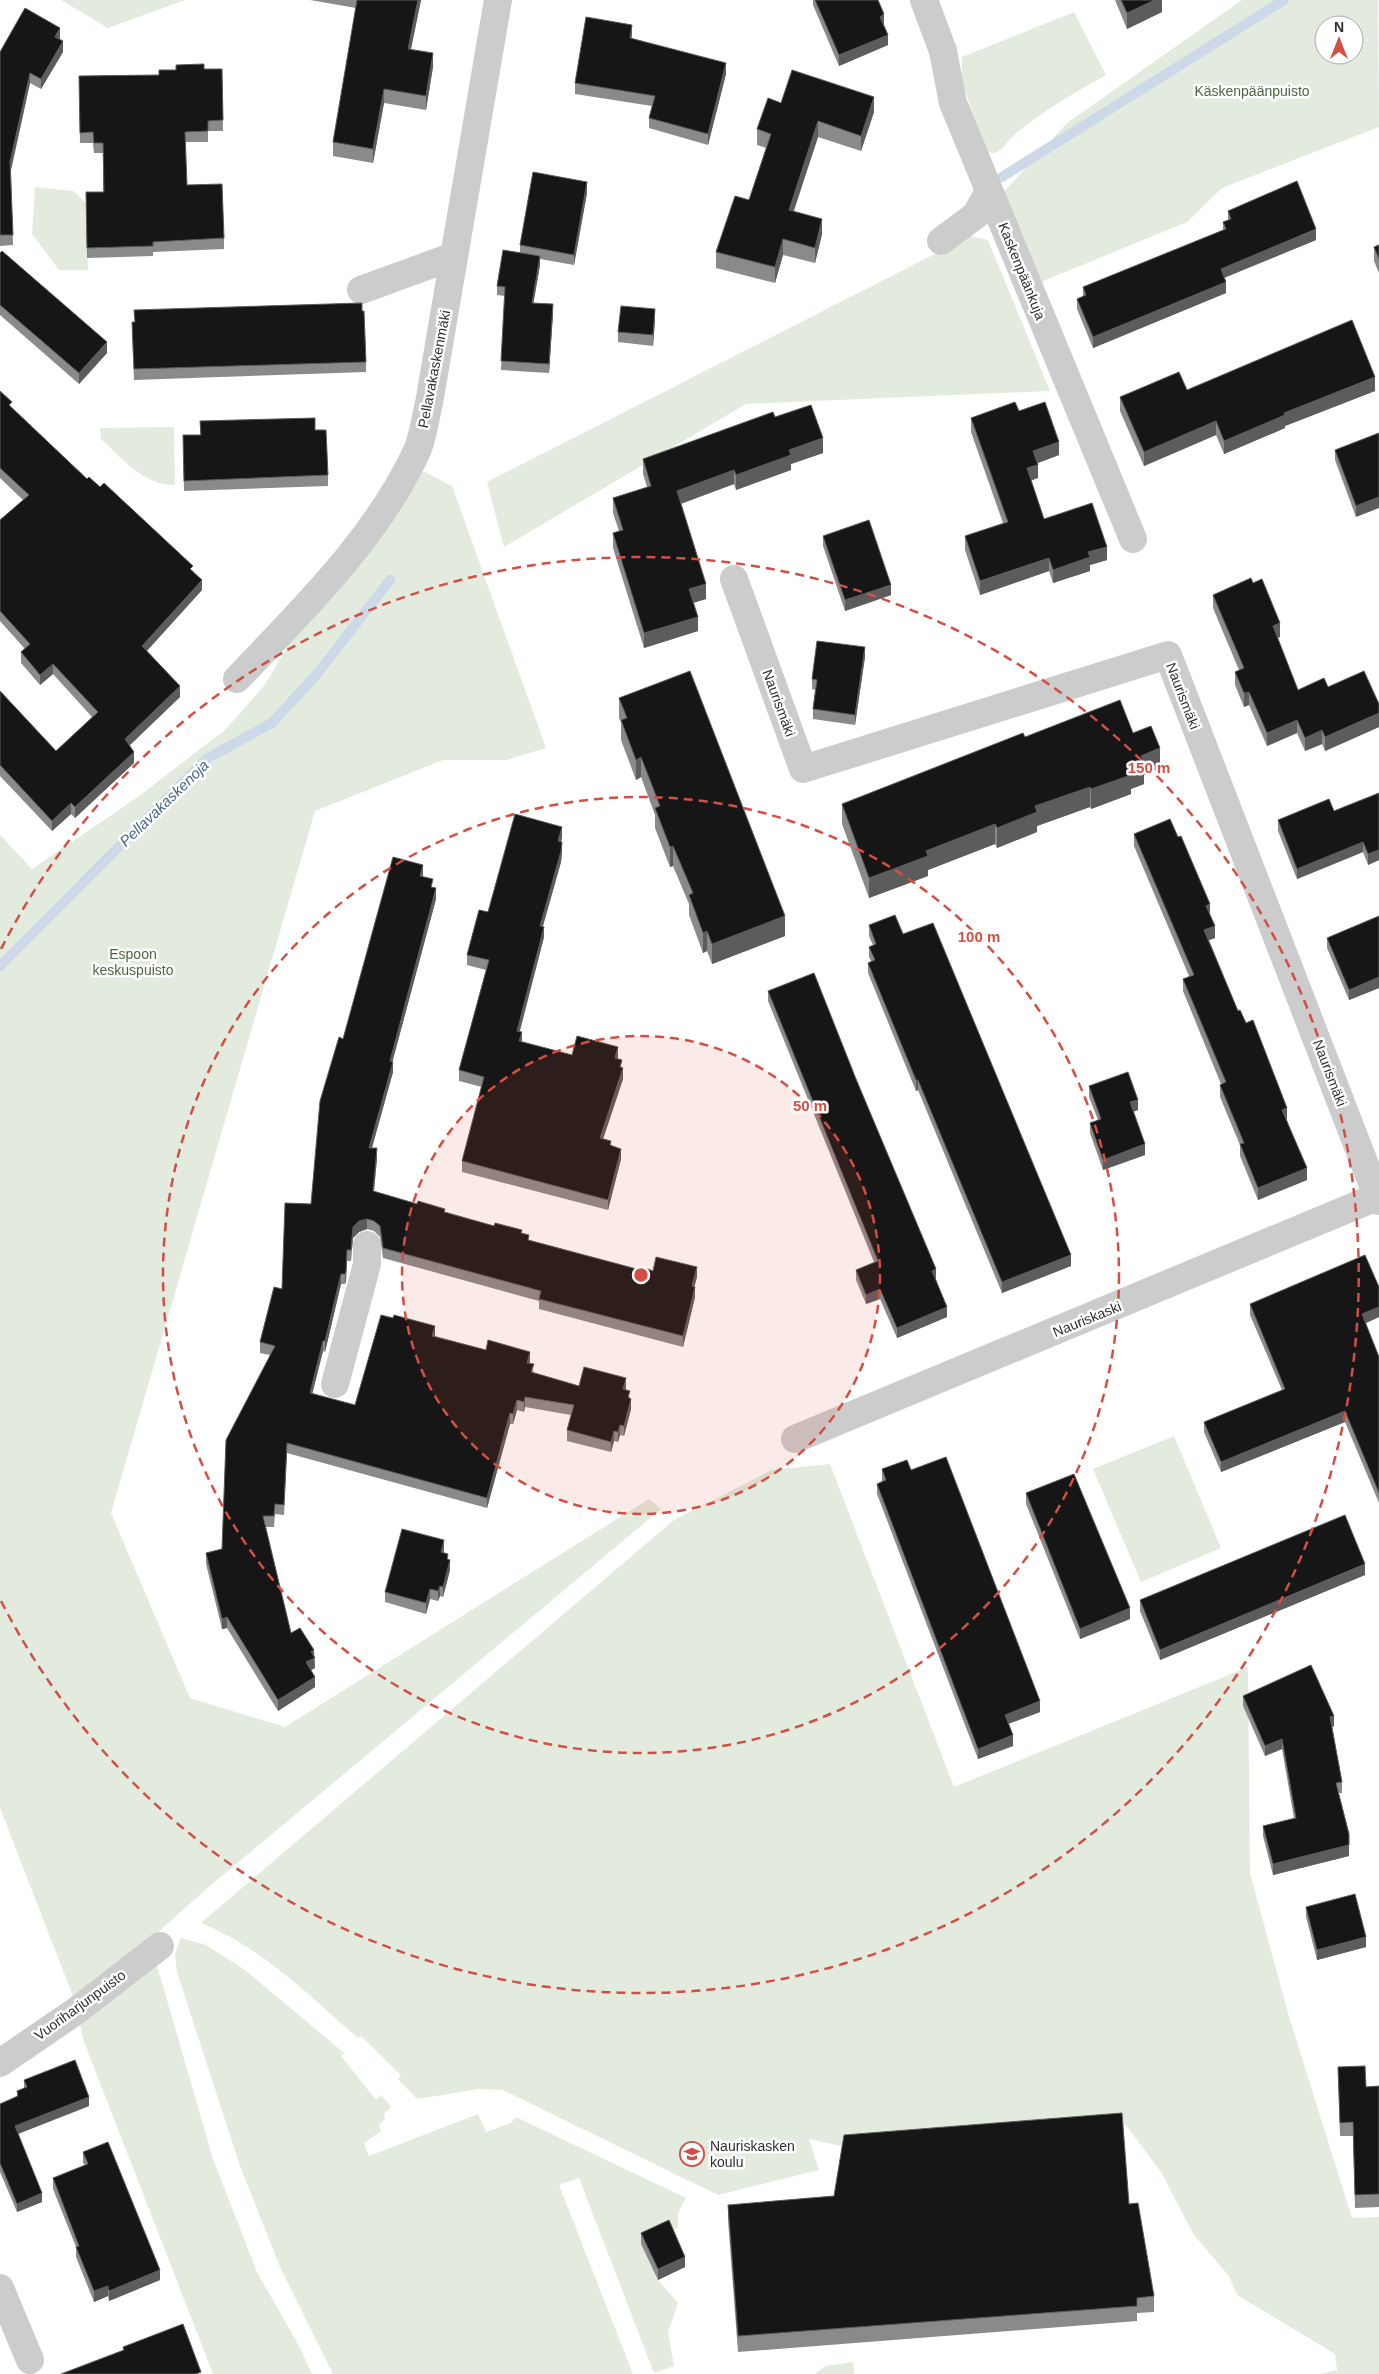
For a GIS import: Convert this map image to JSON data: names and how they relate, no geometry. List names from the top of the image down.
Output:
{
  "streets": {
    "street": [
      "Kaskenpäänkuja",
      "Pellavakaskenmäki",
      "Naurismäki",
      "Nauriskaski",
      "Vuoriharjunpuisto"
    ]
  },
  "crossings": [
    ["Naurismäki", "Nauriskaski"]
  ],
  "water": ["Pellavakaskenoja"],
  "parks": ["Käskenpäänpuisto", "Espoon keskuspuisto"],
  "places": {
    "school or university": ["Nauriskasken koulu"]
  },
  "north": "top",
  "rings": ["150 m", "100 m", "50 m"]
}
